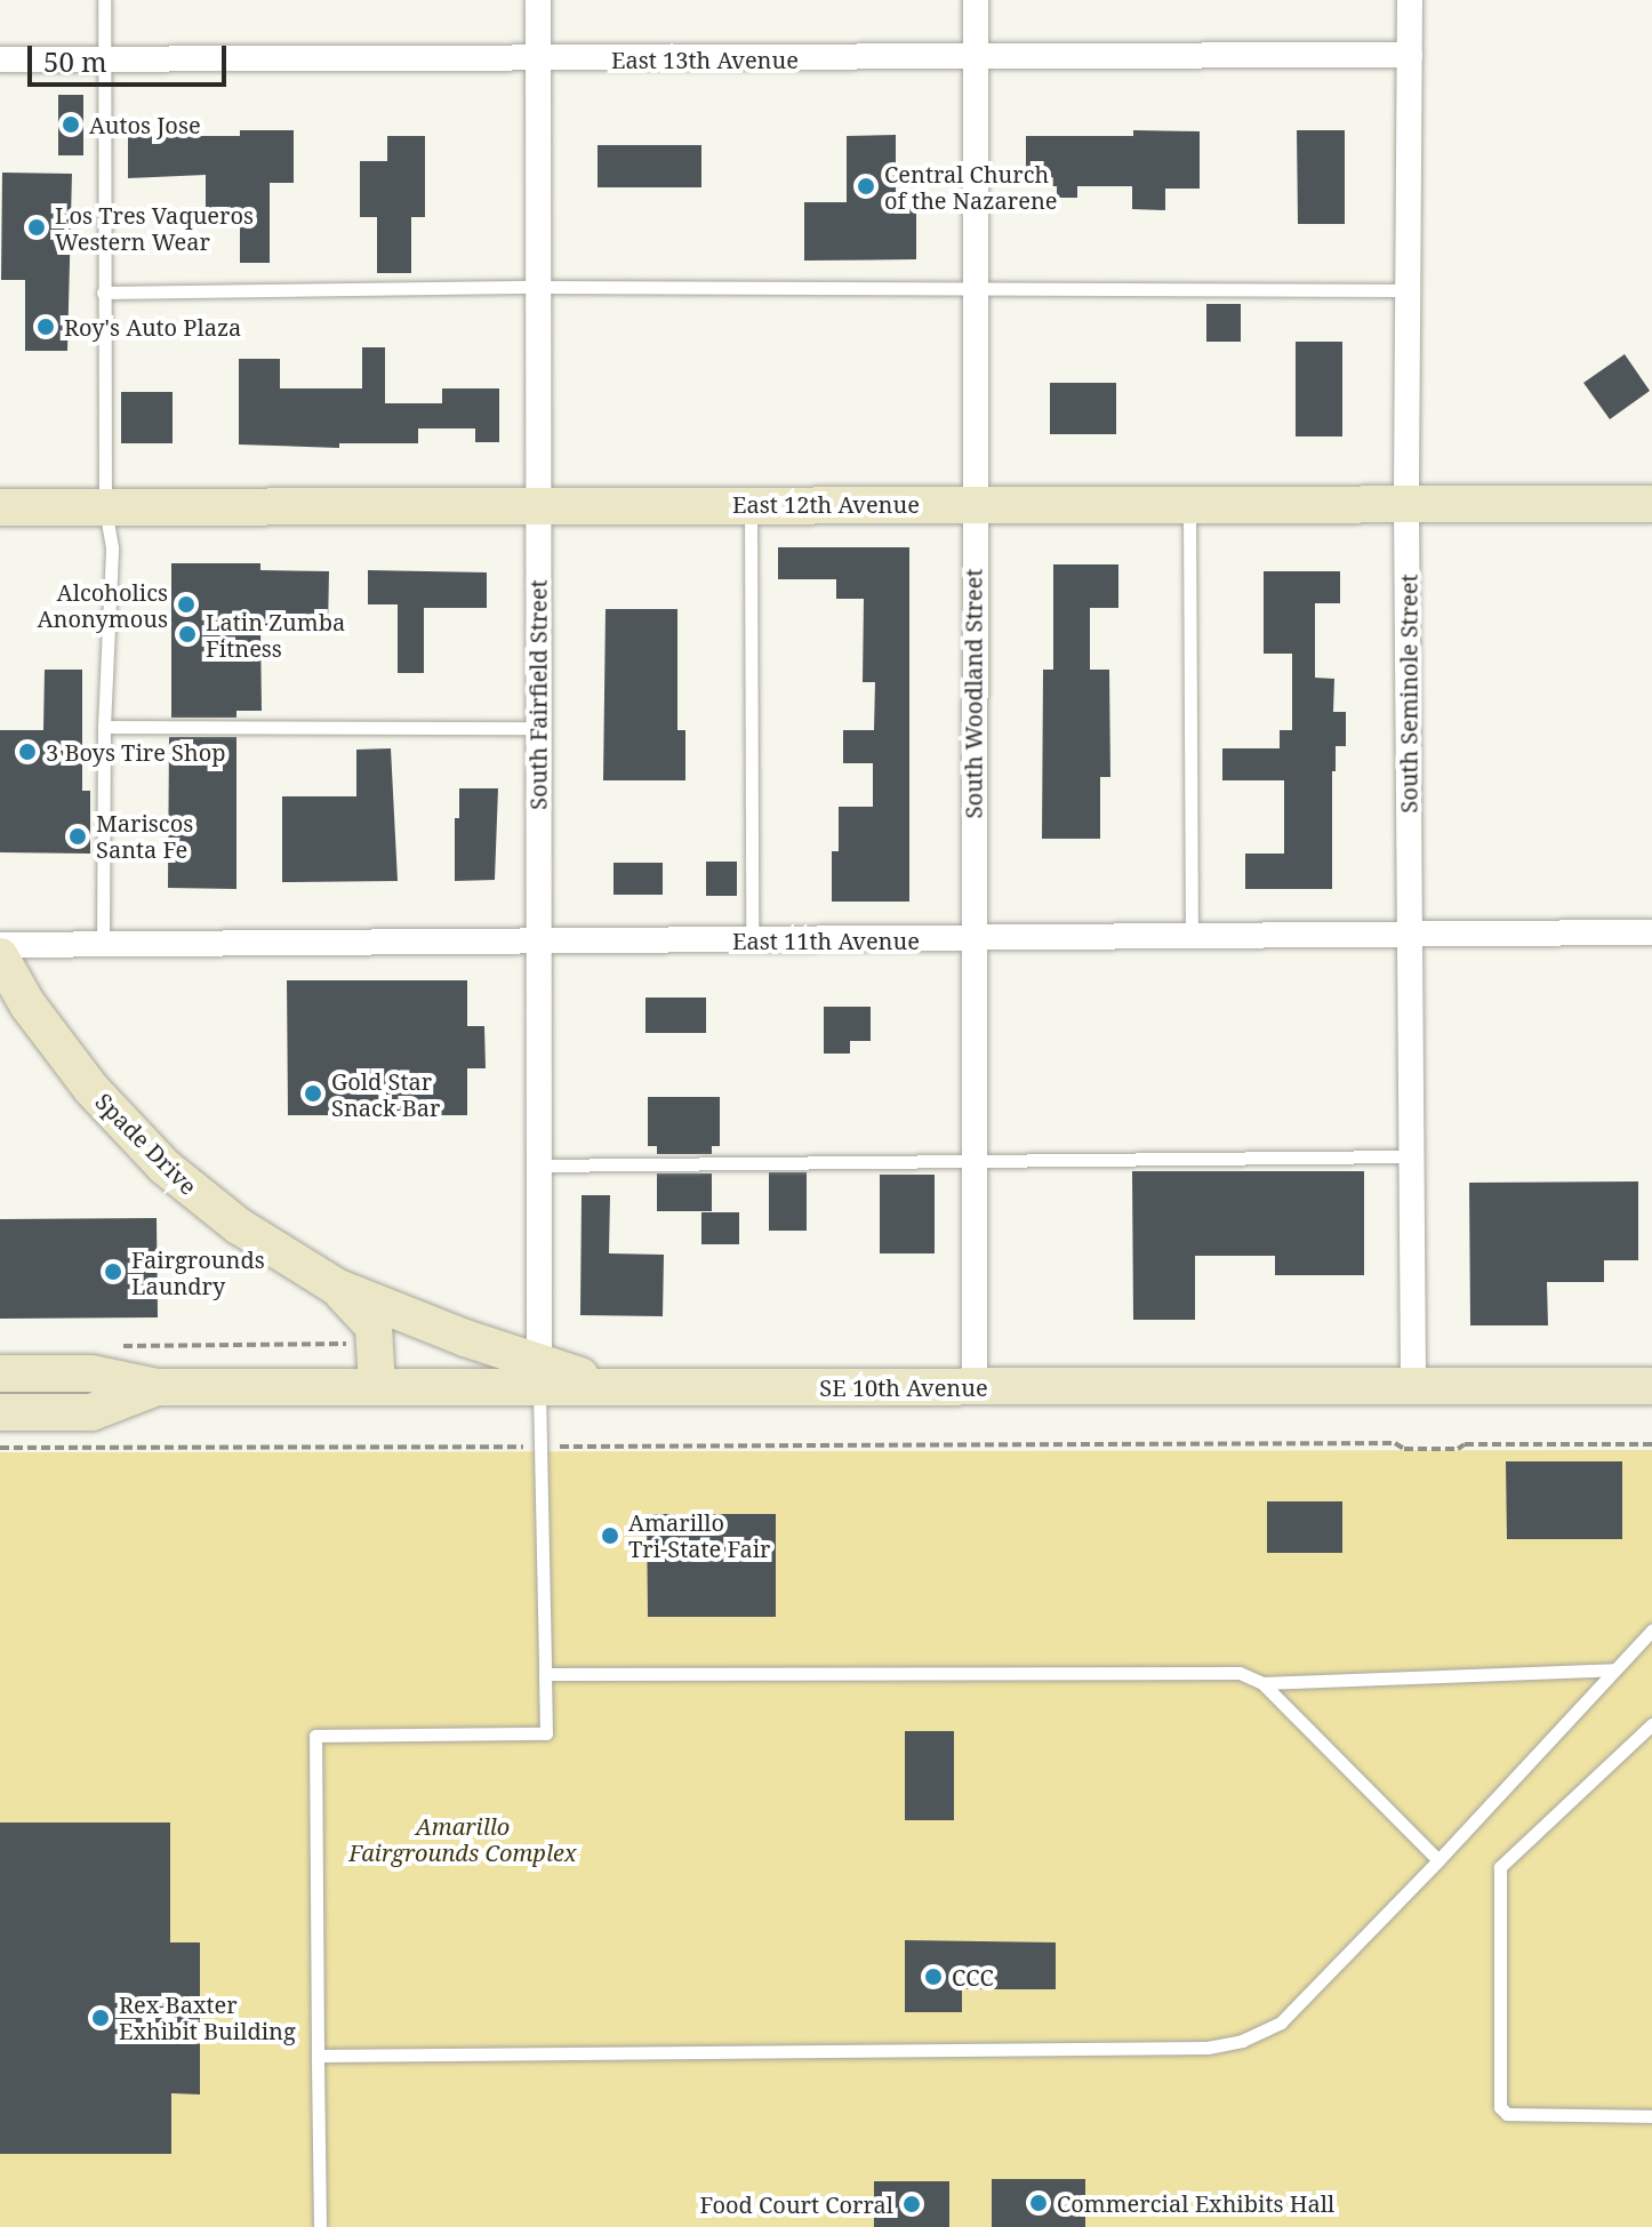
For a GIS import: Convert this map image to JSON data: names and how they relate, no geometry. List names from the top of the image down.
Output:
{
  "streets": {
    "main road": ["East 12th Avenue", "Spade Drive", "SE 10th Avenue"],
    "street": [
      "East 13th Avenue",
      "South Woodland Street",
      "South Seminole Street",
      "South Fairfield Street",
      "East 11th Avenue"
    ]
  },
  "crossings": [
    ["East 13th Avenue", "South Woodland Street"],
    ["East 13th Avenue", "South Seminole Street"],
    ["East 13th Avenue", "South Fairfield Street"],
    ["East 12th Avenue", "South Woodland Street"],
    ["East 12th Avenue", "South Seminole Street"],
    ["East 12th Avenue", "South Fairfield Street"],
    ["South Woodland Street", "East 11th Avenue"],
    ["South Woodland Street", "SE 10th Avenue"],
    ["South Seminole Street", "East 11th Avenue"],
    ["South Seminole Street", "SE 10th Avenue"],
    ["South Fairfield Street", "East 11th Avenue"],
    ["South Fairfield Street", "Spade Drive"],
    ["Spade Drive", "SE 10th Avenue"]
  ],
  "parks": ["Amarillo Fairgrounds Complex"],
  "places": [
    "Autos Jose",
    "Central Church of the Nazarene",
    "Los Tres Vaqueros Western Wear",
    "Roy's Auto Plaza",
    "Alcoholics Anonymous",
    "Latin Zumba Fitness",
    "3 Boys Tire Shop",
    "Mariscos Santa Fe",
    "Gold Star Snack Bar",
    "Fairgrounds Laundry",
    "Amarillo Tri-State Fair",
    "CCC",
    "Rex Baxter Exhibit Building",
    "Commercial Exhibits Hall",
    "Food Court Corral"
  ],
  "scale_bar": "50 m"
}
